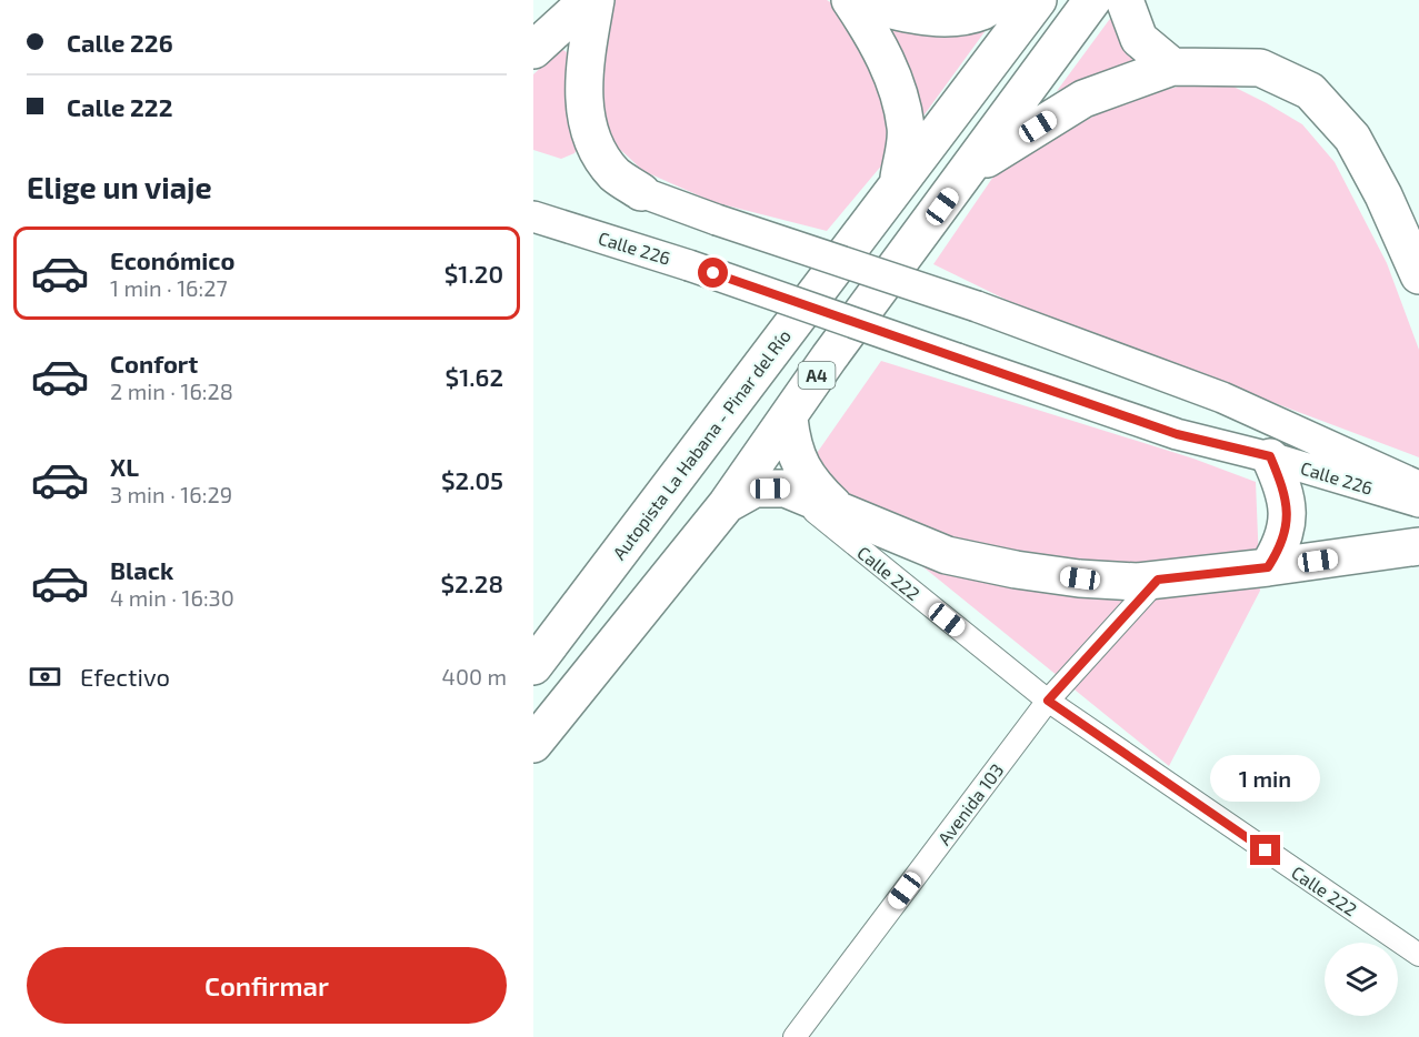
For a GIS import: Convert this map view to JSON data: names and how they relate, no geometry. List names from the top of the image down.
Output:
{
  "streets": {
    "highway": ["A4", "Autopista La Habana - Pinar del Río"],
    "main road": ["Calle 226"],
    "street": ["Calle 222", "Avenida 103"]
  },
  "crossings": [
    ["Calle 222", "Avenida 103"]
  ],
  "page": {
    "banner": ["Calle 226", "Calle 222"],
    "heading": "Elige un viaje",
    "list": [
      {
        "name": "Económico",
        "note": "1 min · 16:27",
        "value": "$1.20"
      },
      {
        "name": "Confort",
        "note": "2 min · 16:28",
        "value": "$1.62"
      },
      {
        "name": "XL",
        "note": "3 min · 16:29",
        "value": "$2.05"
      },
      {
        "name": "Black",
        "note": "4 min · 16:30",
        "value": "$2.28"
      }
    ],
    "pay": ["Efectivo", "400 m"],
    "bubble": "1 min",
    "buttons": "Confirmar"
  }
}
